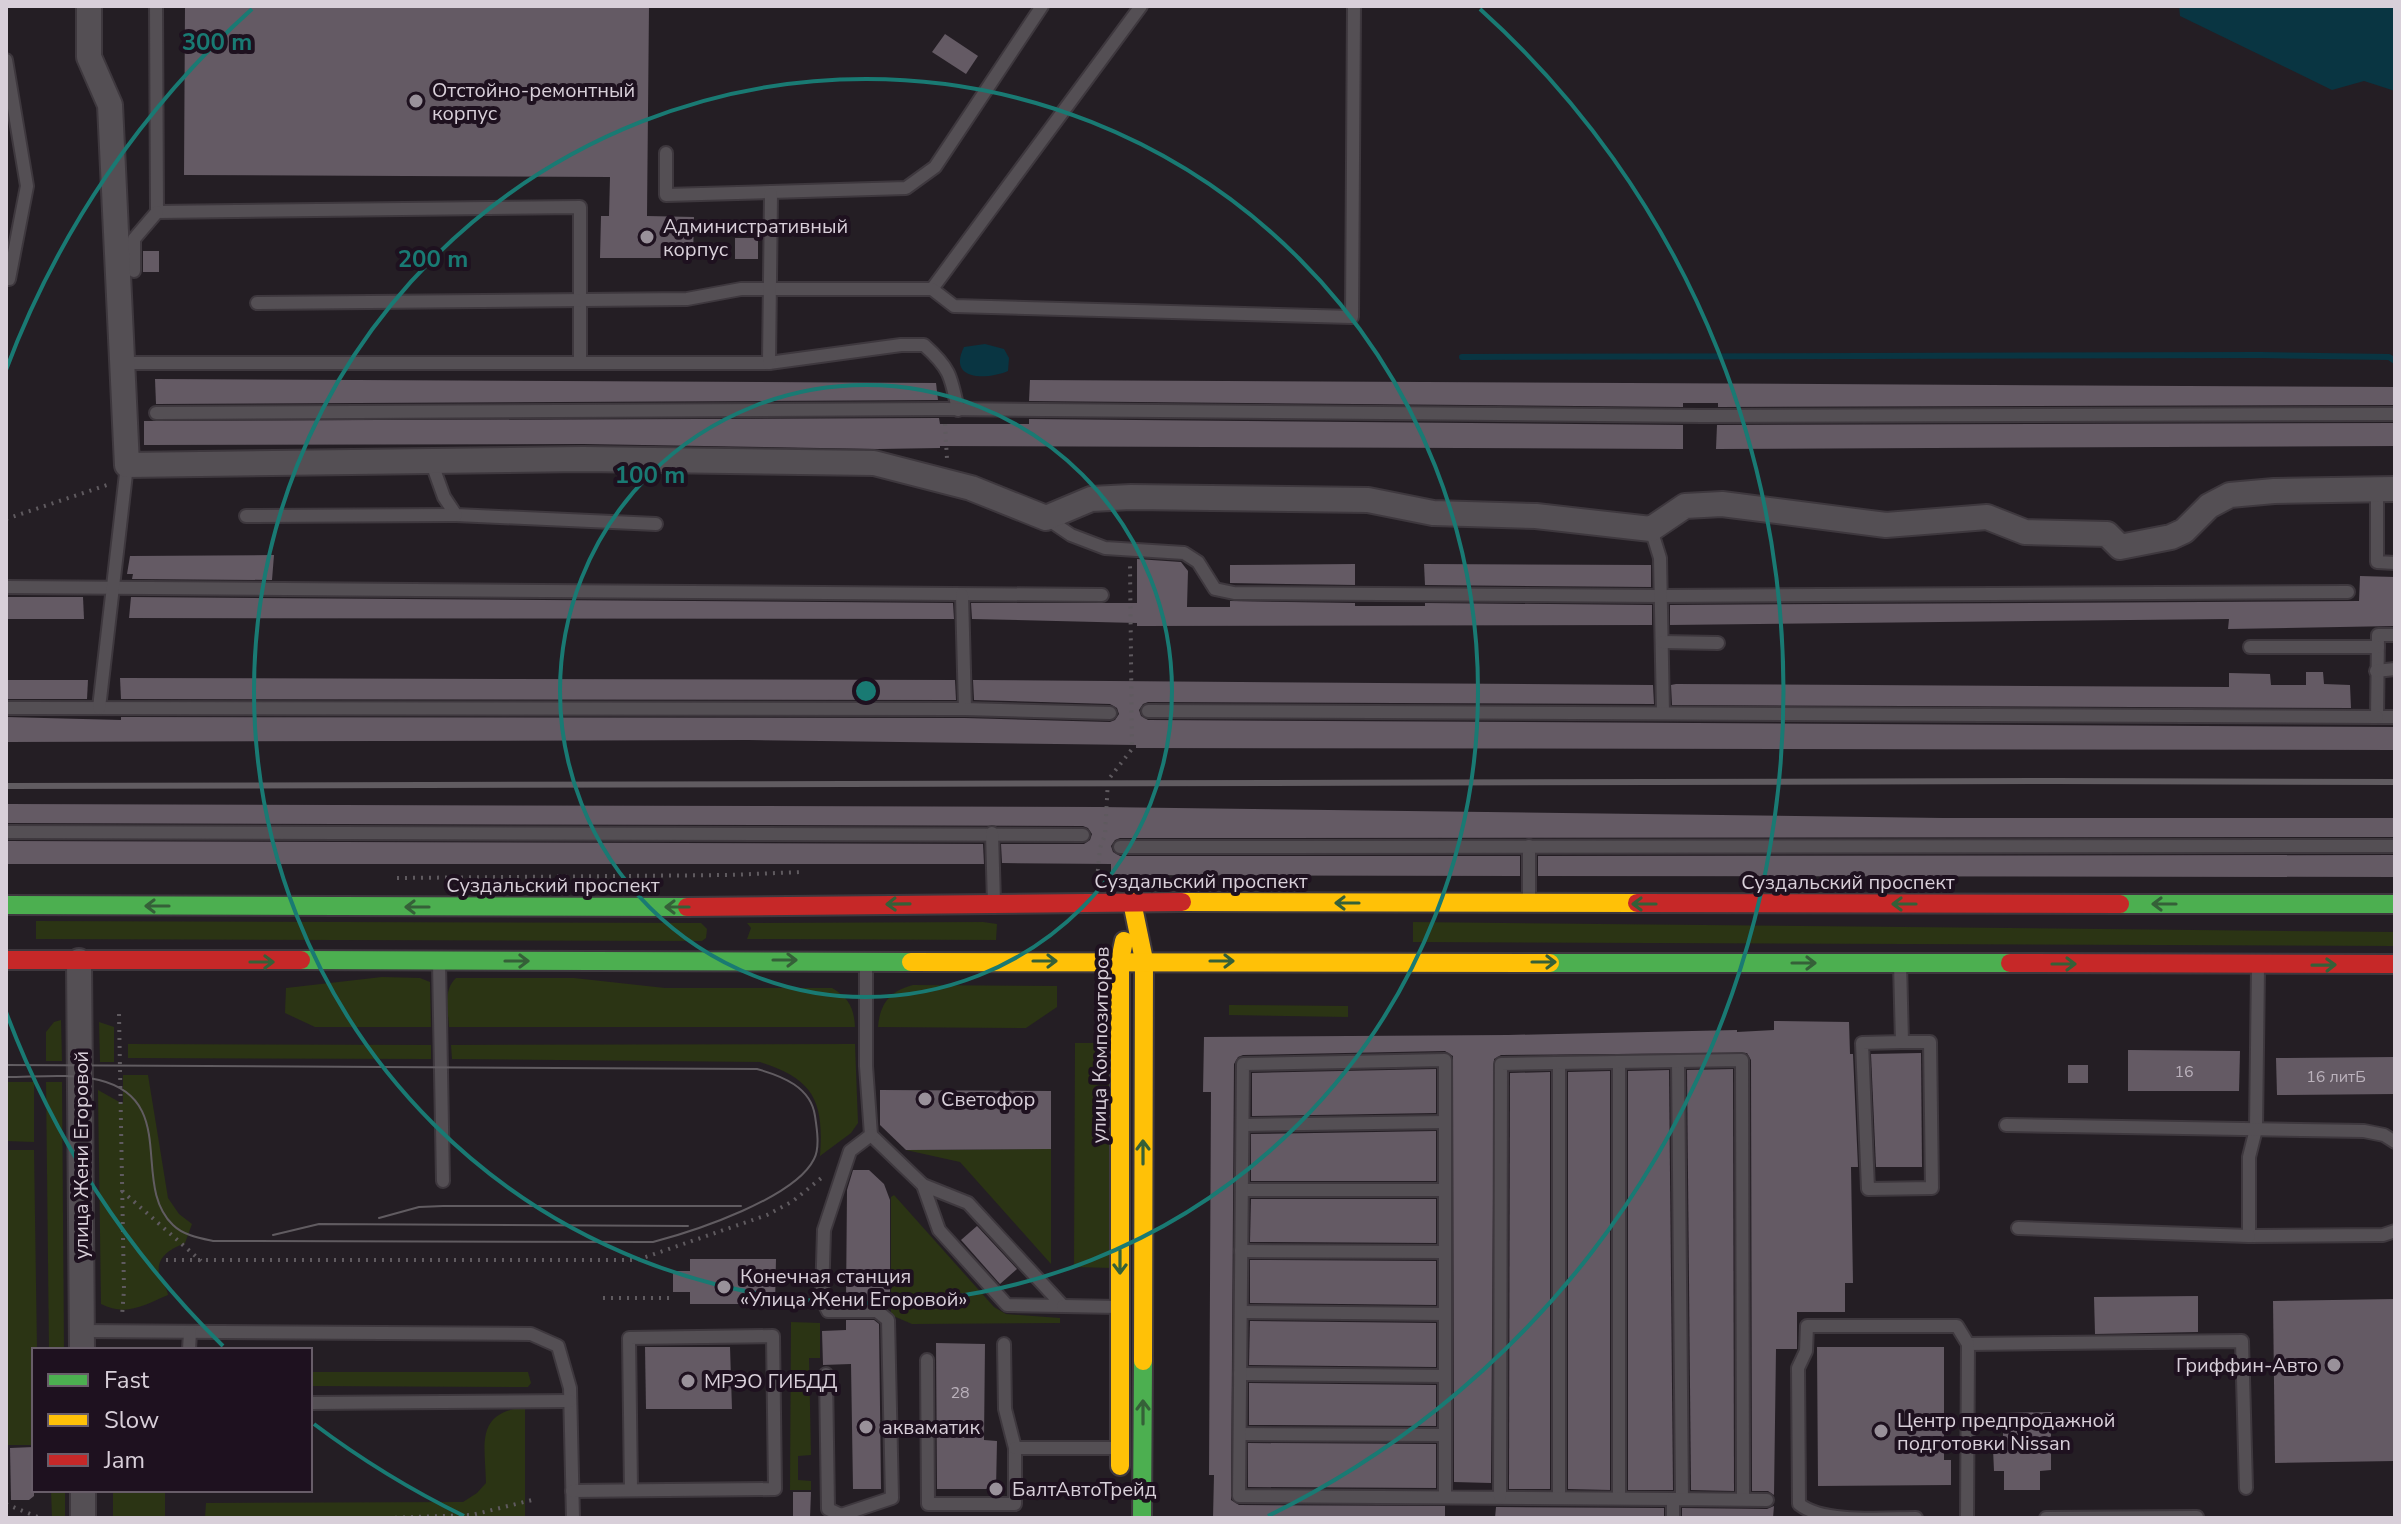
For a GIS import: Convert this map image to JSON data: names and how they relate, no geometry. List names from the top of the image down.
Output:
{
  "streets": {
    "main road": ["Суздальский проспект", "улица Композиторов"],
    "street": ["улица Жени Егоровой"]
  },
  "crossings": [
    ["Суздальский проспект", "улица Композиторов"]
  ],
  "places": [
    "Отстойно-ремонтный корпус",
    "Административный корпус",
    "Светофор",
    "Конечная станция «Улица Жени Егоровой»",
    "Гриффин-Авто",
    "МРЭО ГИБДД",
    "акваматик",
    "Центр предпродажной подготовки Nissan",
    "БалтАвтоТрейд"
  ],
  "house_numbers": ["16", "16 литБ", "28"],
  "legend": ["Fast", "Slow", "Jam"],
  "rings": ["300 m", "200 m", "100 m"]
}
